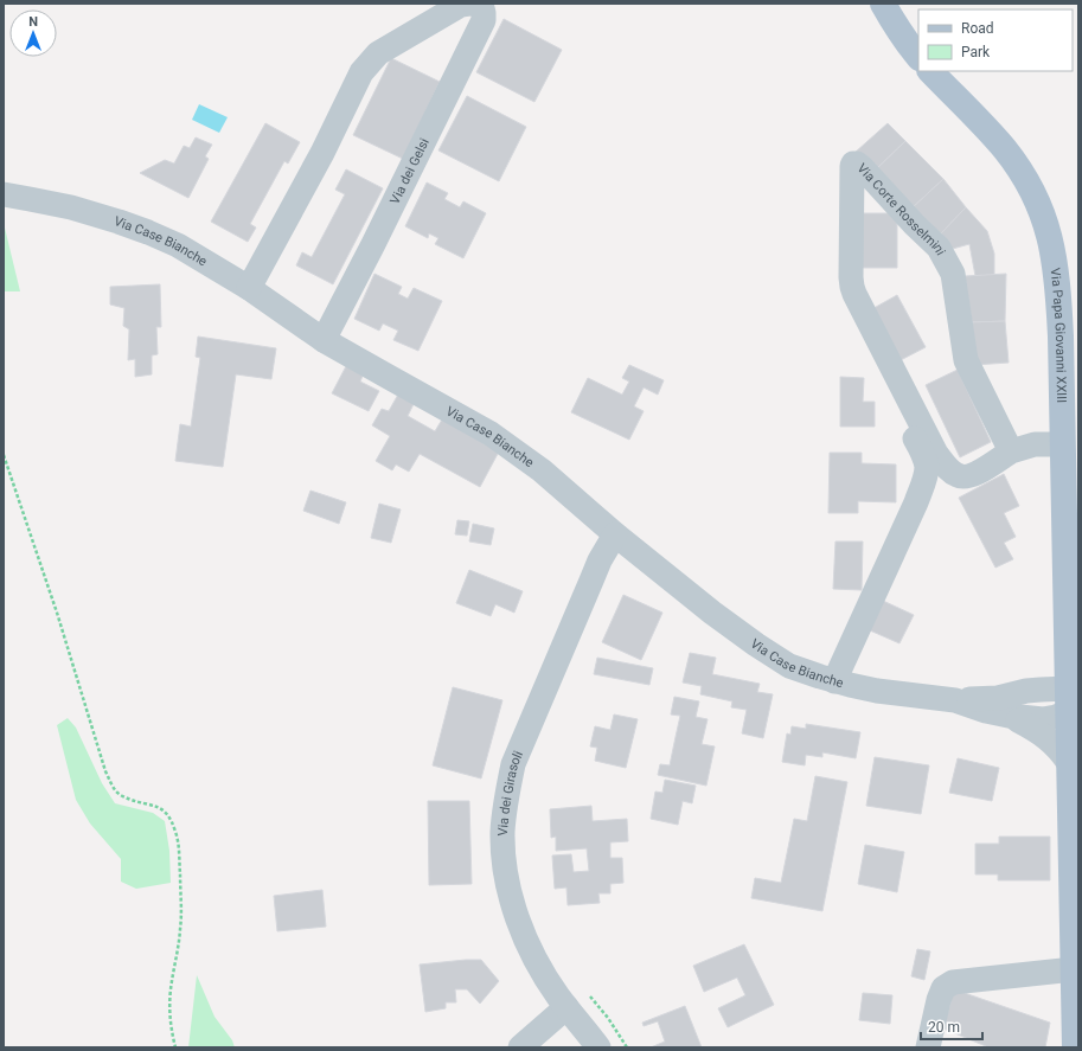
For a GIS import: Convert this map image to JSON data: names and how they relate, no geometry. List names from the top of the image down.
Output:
{
  "streets": {
    "main road": ["Via Papa Giovanni XXIII"],
    "street": [
      "Via dei Gelsi",
      "Via Corte Rosselmini",
      "Via Case Bianche",
      "Via dei Girasoli"
    ]
  },
  "crossings": [
    ["Via dei Gelsi", "Via Case Bianche"],
    ["Via Corte Rosselmini", "Via Papa Giovanni XXIII"],
    ["Via Case Bianche", "Via Papa Giovanni XXIII"],
    ["Via Case Bianche", "Via dei Girasoli"]
  ],
  "legend": ["Road", "Park"],
  "scale_bar": "20 m",
  "north": "top"
}
